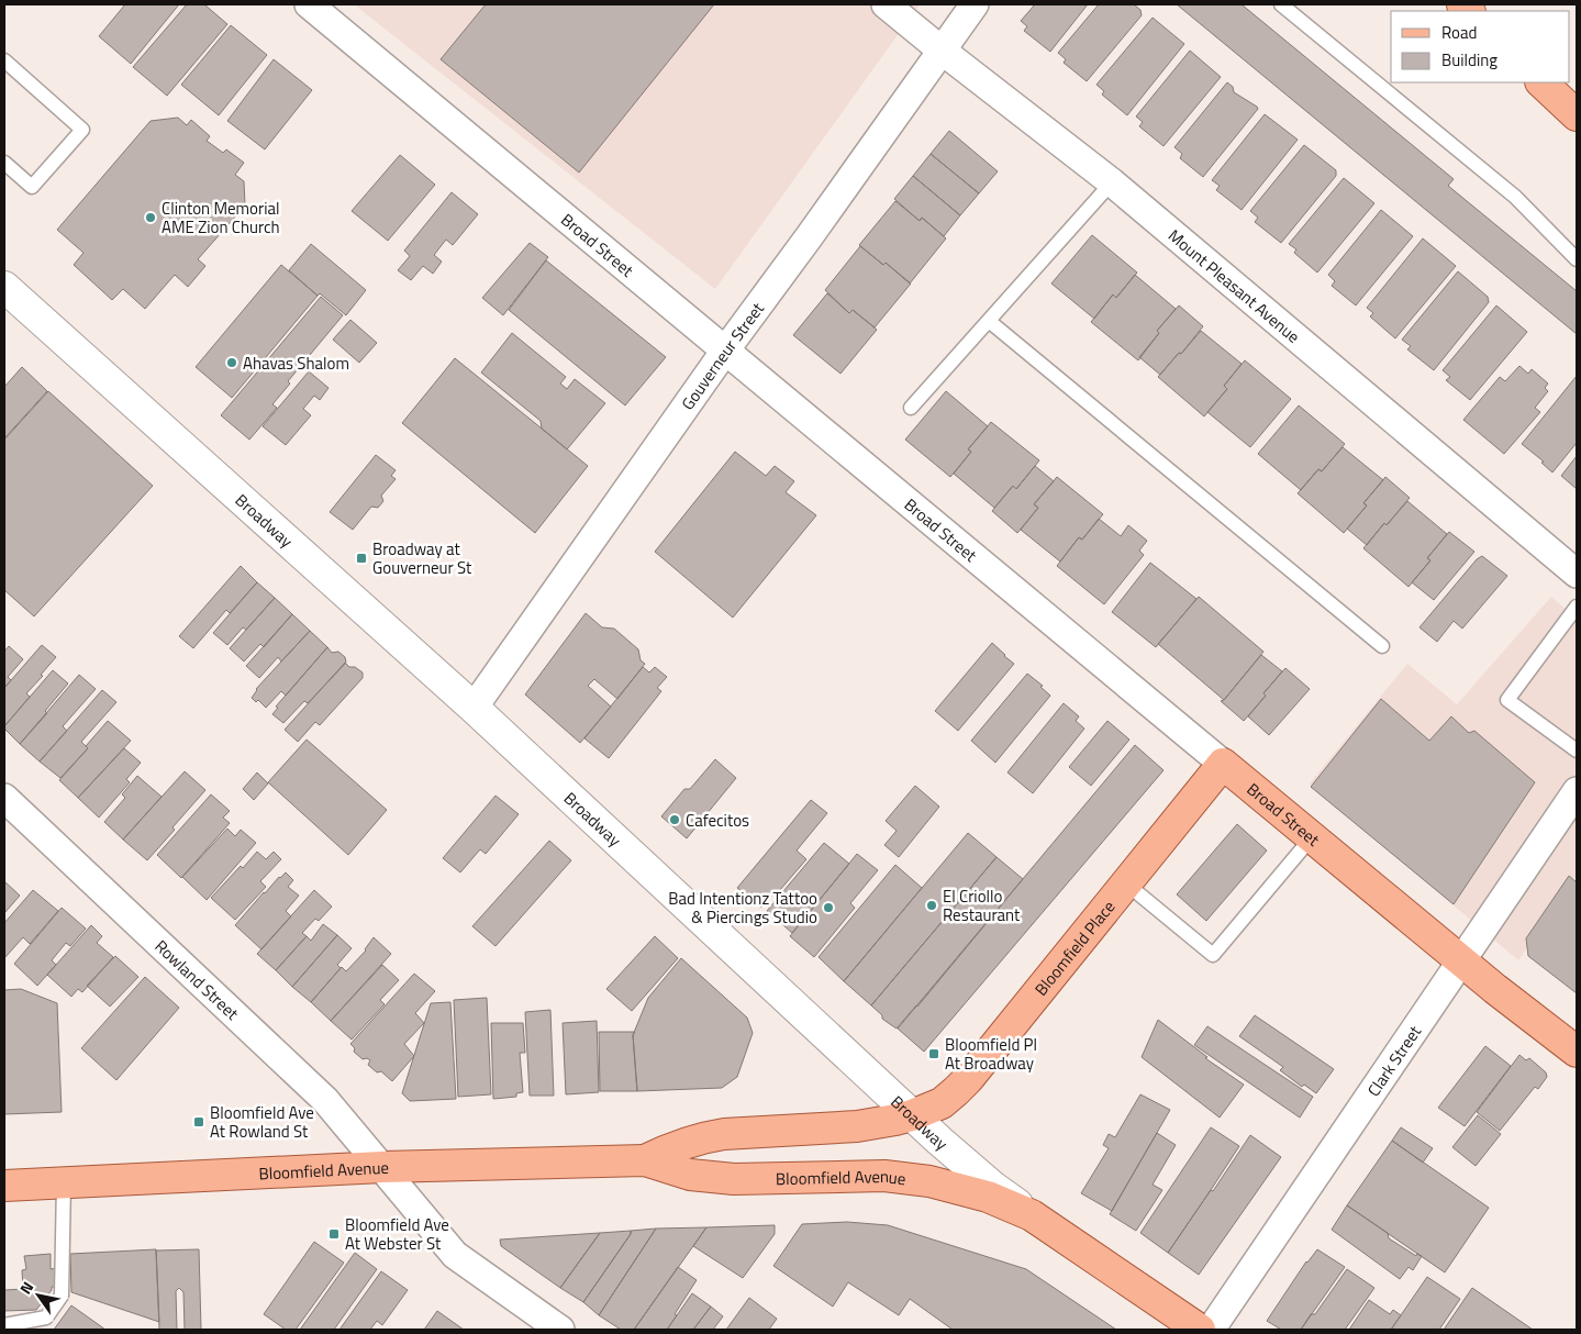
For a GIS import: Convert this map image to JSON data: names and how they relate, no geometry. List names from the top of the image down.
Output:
{
  "streets": {
    "main road": [
      "Broad Street",
      "Broadway",
      "Bloomfield Place",
      "Bloomfield Avenue"
    ],
    "street": [
      "Mount Pleasant Avenue",
      "Gouverneur Street",
      "Rowland Street",
      "Clark Street"
    ]
  },
  "crossings": [
    ["Broad Street", "Gouverneur Street"],
    ["Broad Street", "Bloomfield Place"],
    ["Broad Street", "Clark Street"],
    ["Mount Pleasant Avenue", "Gouverneur Street"],
    ["Gouverneur Street", "Broadway"],
    ["Broadway", "Bloomfield Place"],
    ["Broadway", "Bloomfield Avenue"],
    ["Bloomfield Place", "Bloomfield Avenue"],
    ["Rowland Street", "Bloomfield Avenue"]
  ],
  "places": {
    "other": [
      "Clinton Memorial AME Zion Church",
      "Ahavas Shalom",
      "Cafecitos",
      "El Criollo Restaurant",
      "Bad Intentionz Tattoo & Piercings Studio"
    ],
    "transit": [
      "Broadway at Gouverneur St",
      "Bloomfield Pl At Broadway",
      "Bloomfield Ave At Rowland St",
      "Bloomfield Ave At Webster St"
    ]
  },
  "legend": ["Road", "Building"],
  "north": "top left"
}
